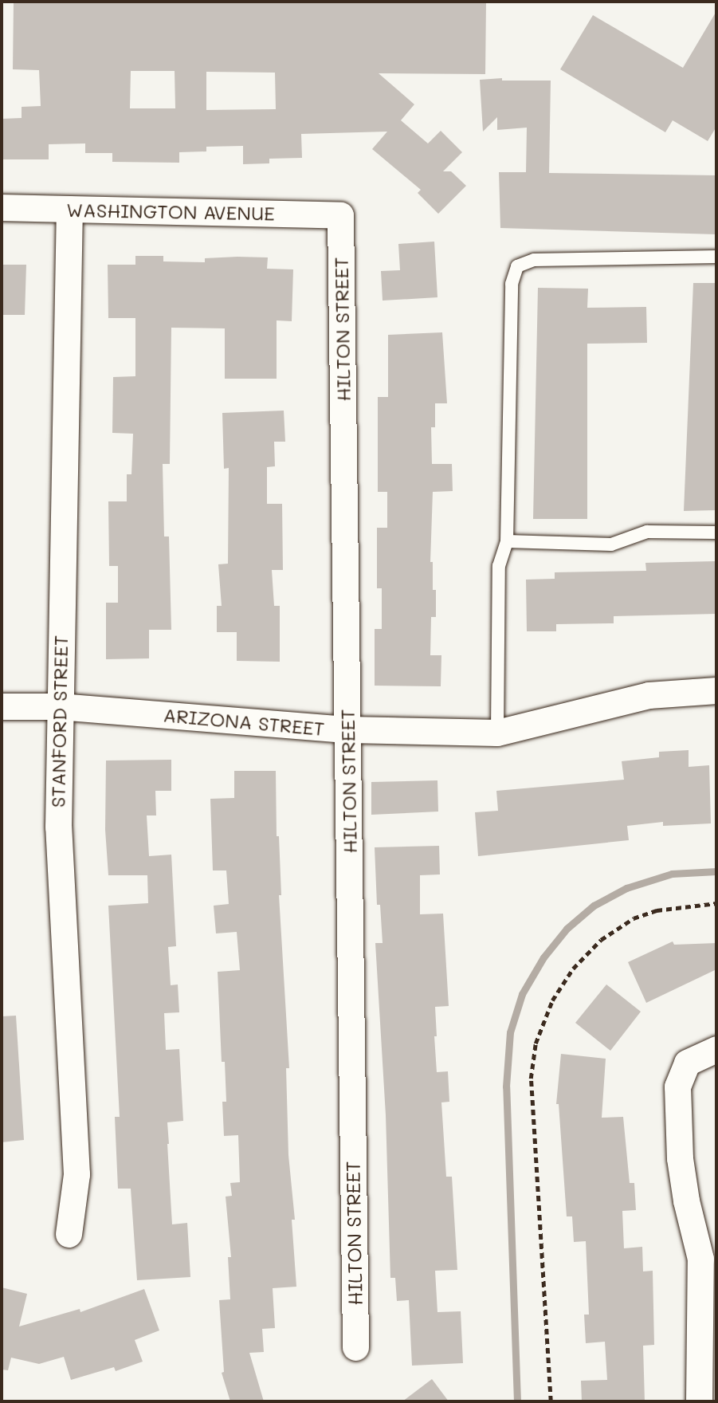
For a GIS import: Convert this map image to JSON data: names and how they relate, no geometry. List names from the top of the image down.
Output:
{
  "streets": {
    "street": [
      "WASHINGTON AVENUE",
      "HILTON STREET",
      "STANFORD STREET",
      "ARIZONA STREET"
    ]
  },
  "crossings": [
    ["WASHINGTON AVENUE", "HILTON STREET"],
    ["WASHINGTON AVENUE", "STANFORD STREET"],
    ["HILTON STREET", "ARIZONA STREET"],
    ["STANFORD STREET", "ARIZONA STREET"]
  ]
}
